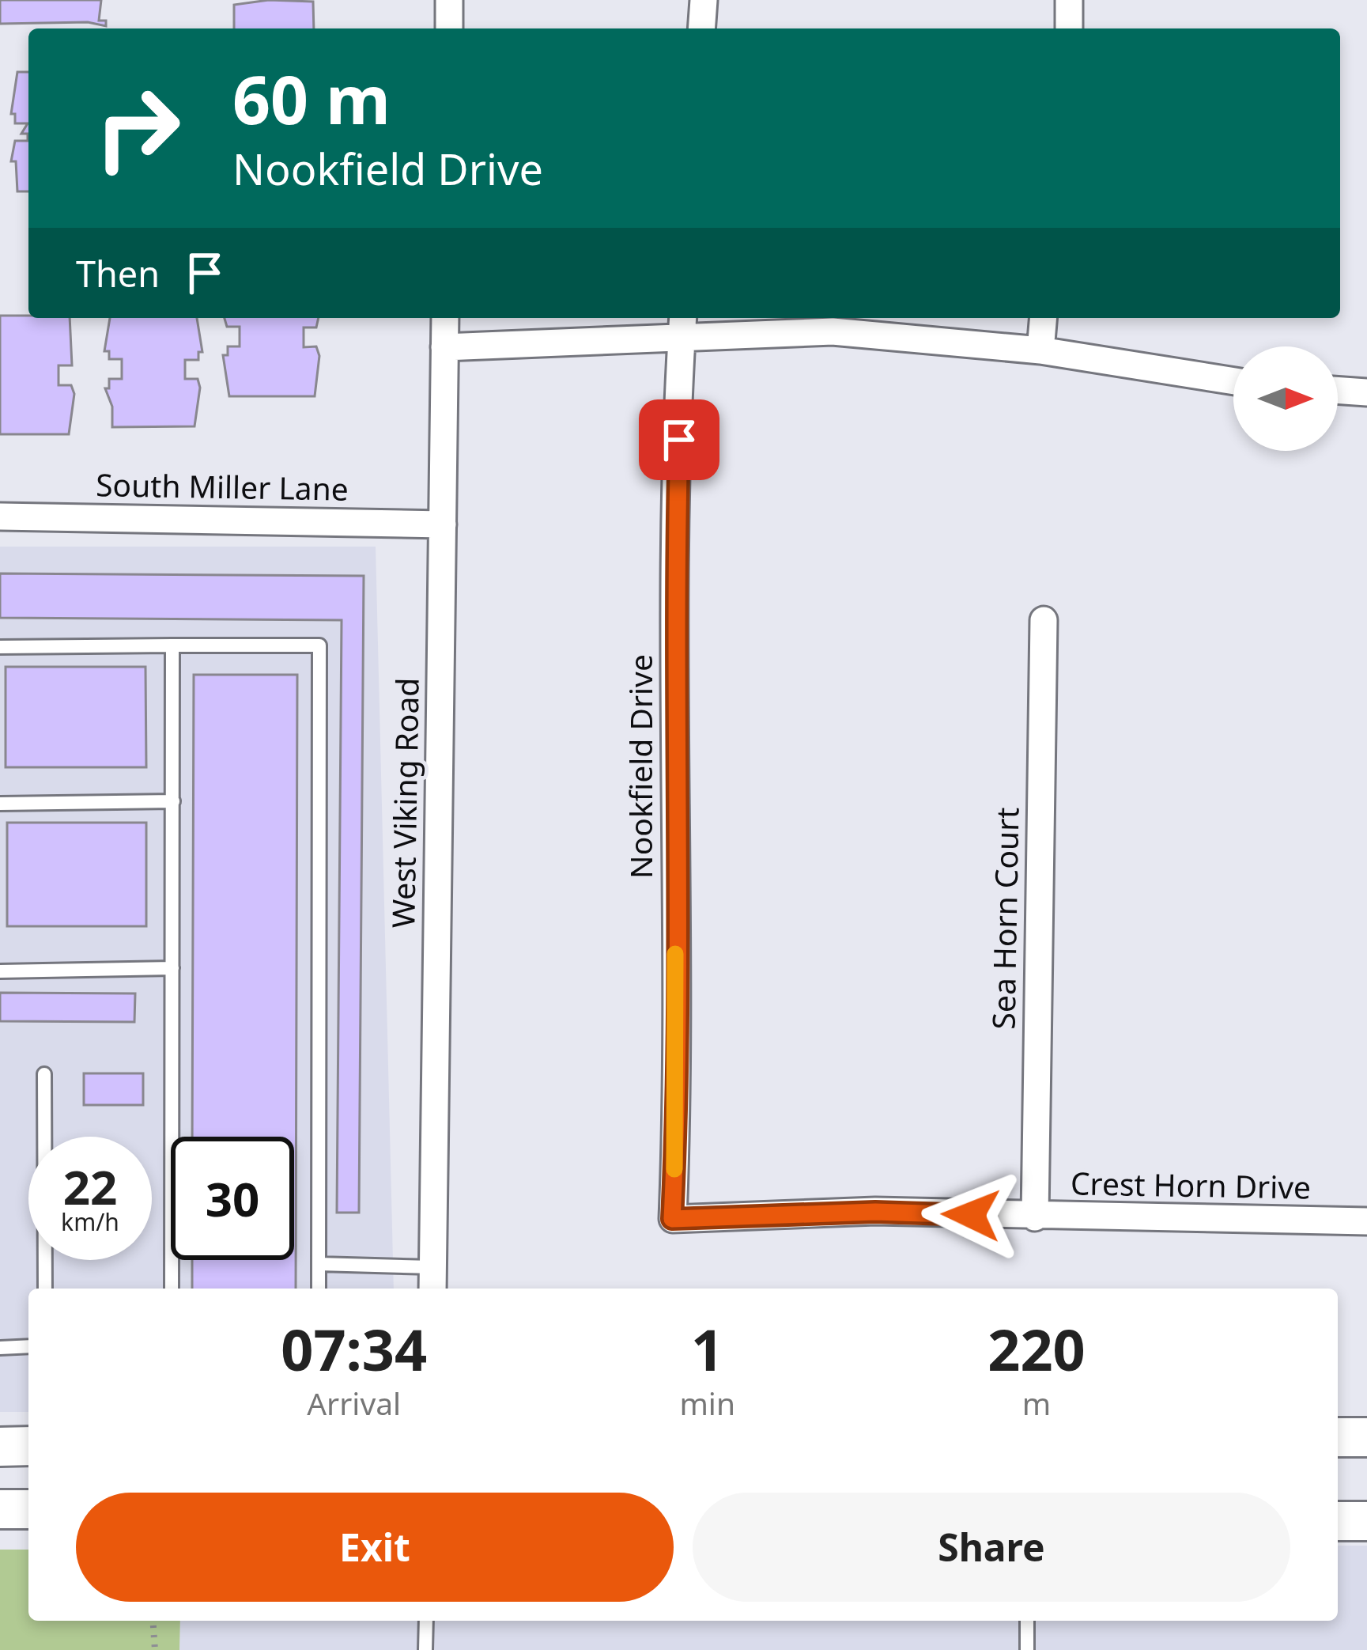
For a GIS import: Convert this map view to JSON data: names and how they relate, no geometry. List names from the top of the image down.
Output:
{
  "streets": {
    "street": [
      "South Miller Lane",
      "Nookfield Drive",
      "West Viking Road",
      "Sea Horn Court",
      "Crest Horn Drive"
    ]
  },
  "crossings": [
    ["South Miller Lane", "West Viking Road"],
    ["Nookfield Drive", "Crest Horn Drive"],
    ["Sea Horn Court", "Crest Horn Drive"]
  ],
  "north": "right",
  "page": {
    "turn": ["60 m", "Nookfield Drive"],
    "then": "Then",
    "speed": "22 km/h",
    "limit": "30",
    "eta": [
      "07:34",
      "Arrival",
      "1",
      "min",
      "220",
      "m"
    ],
    "buttons": ["Exit", "Share"]
  }
}
